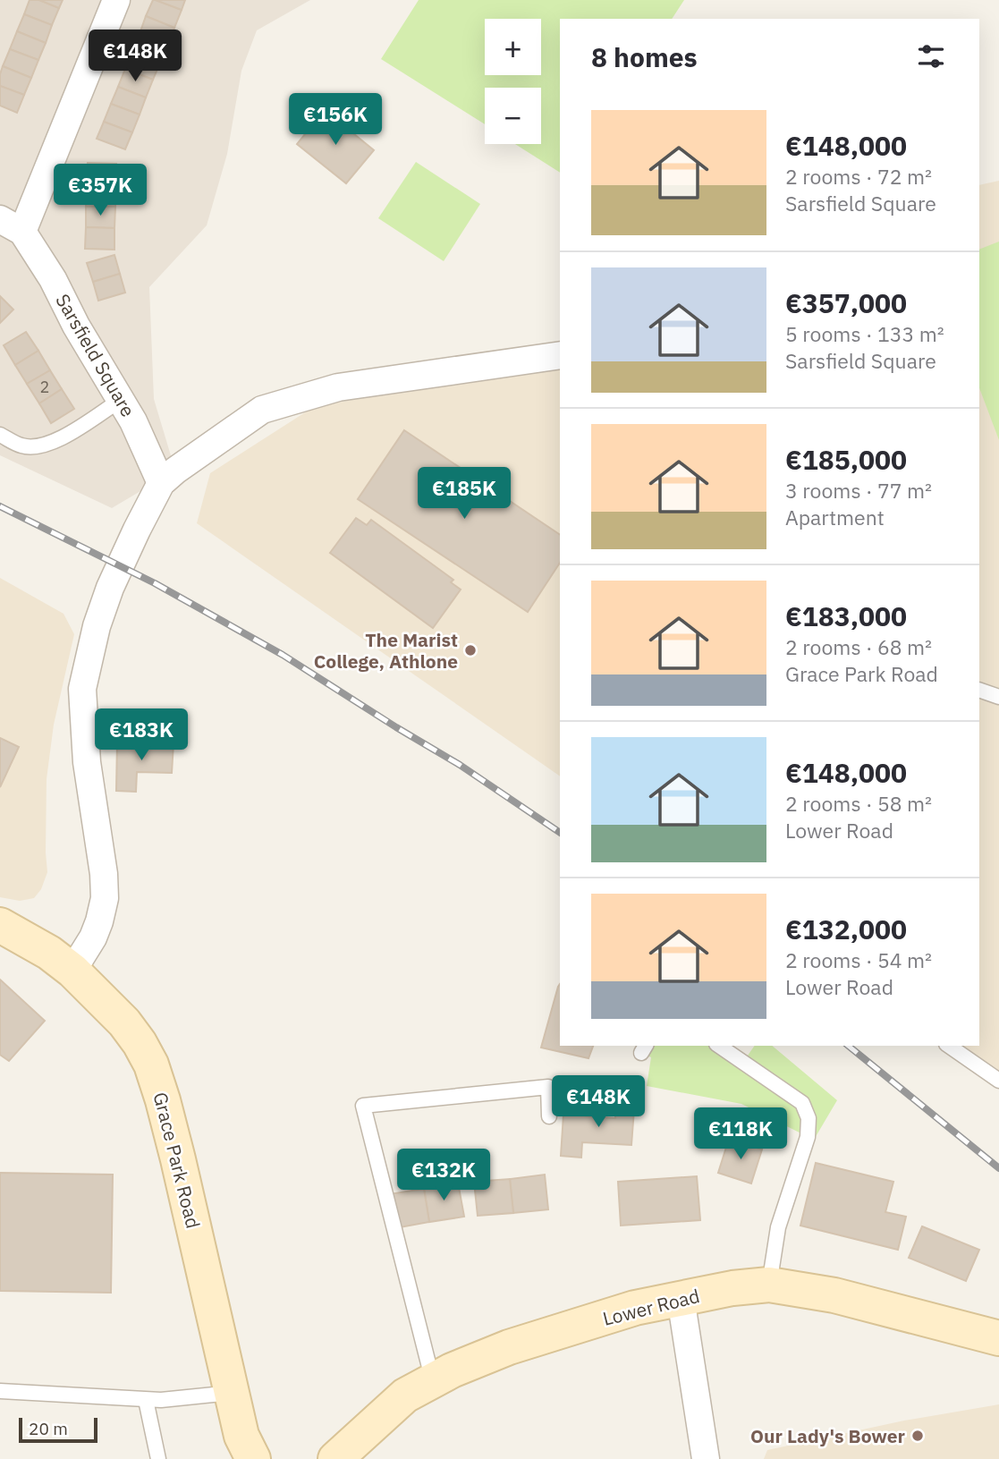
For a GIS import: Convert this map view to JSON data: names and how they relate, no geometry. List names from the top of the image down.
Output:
{
  "streets": {
    "street": ["Sarsfield Square", "Grace Park Road", "Lower Road"]
  },
  "places": ["The Marist College, Athlone", "Our Lady's Bower"],
  "house_numbers": ["2"],
  "scale_bar": "20 m",
  "page": {
    "map_buttons": ["+", "−"],
    "heading": "8 homes",
    "price": [
      "€148K",
      "€156K",
      "€357K",
      "€185K",
      "€183K",
      "€148K",
      "€118K",
      "€132K"
    ],
    "list": [
      {
        "name": "€148,000",
        "note": "2 rooms · 72 m² · Sarsfield Square"
      },
      {
        "name": "€357,000",
        "note": "5 rooms · 133 m² · Sarsfield Square"
      },
      {
        "name": "€185,000",
        "note": "3 rooms · 77 m² · Apartment"
      },
      {
        "name": "€183,000",
        "note": "2 rooms · 68 m² · Grace Park Road"
      },
      {
        "name": "€148,000",
        "note": "2 rooms · 58 m² · Lower Road"
      },
      {
        "name": "€132,000",
        "note": "2 rooms · 54 m² · Lower Road"
      }
    ],
    "scale": "20 m"
  }
}
